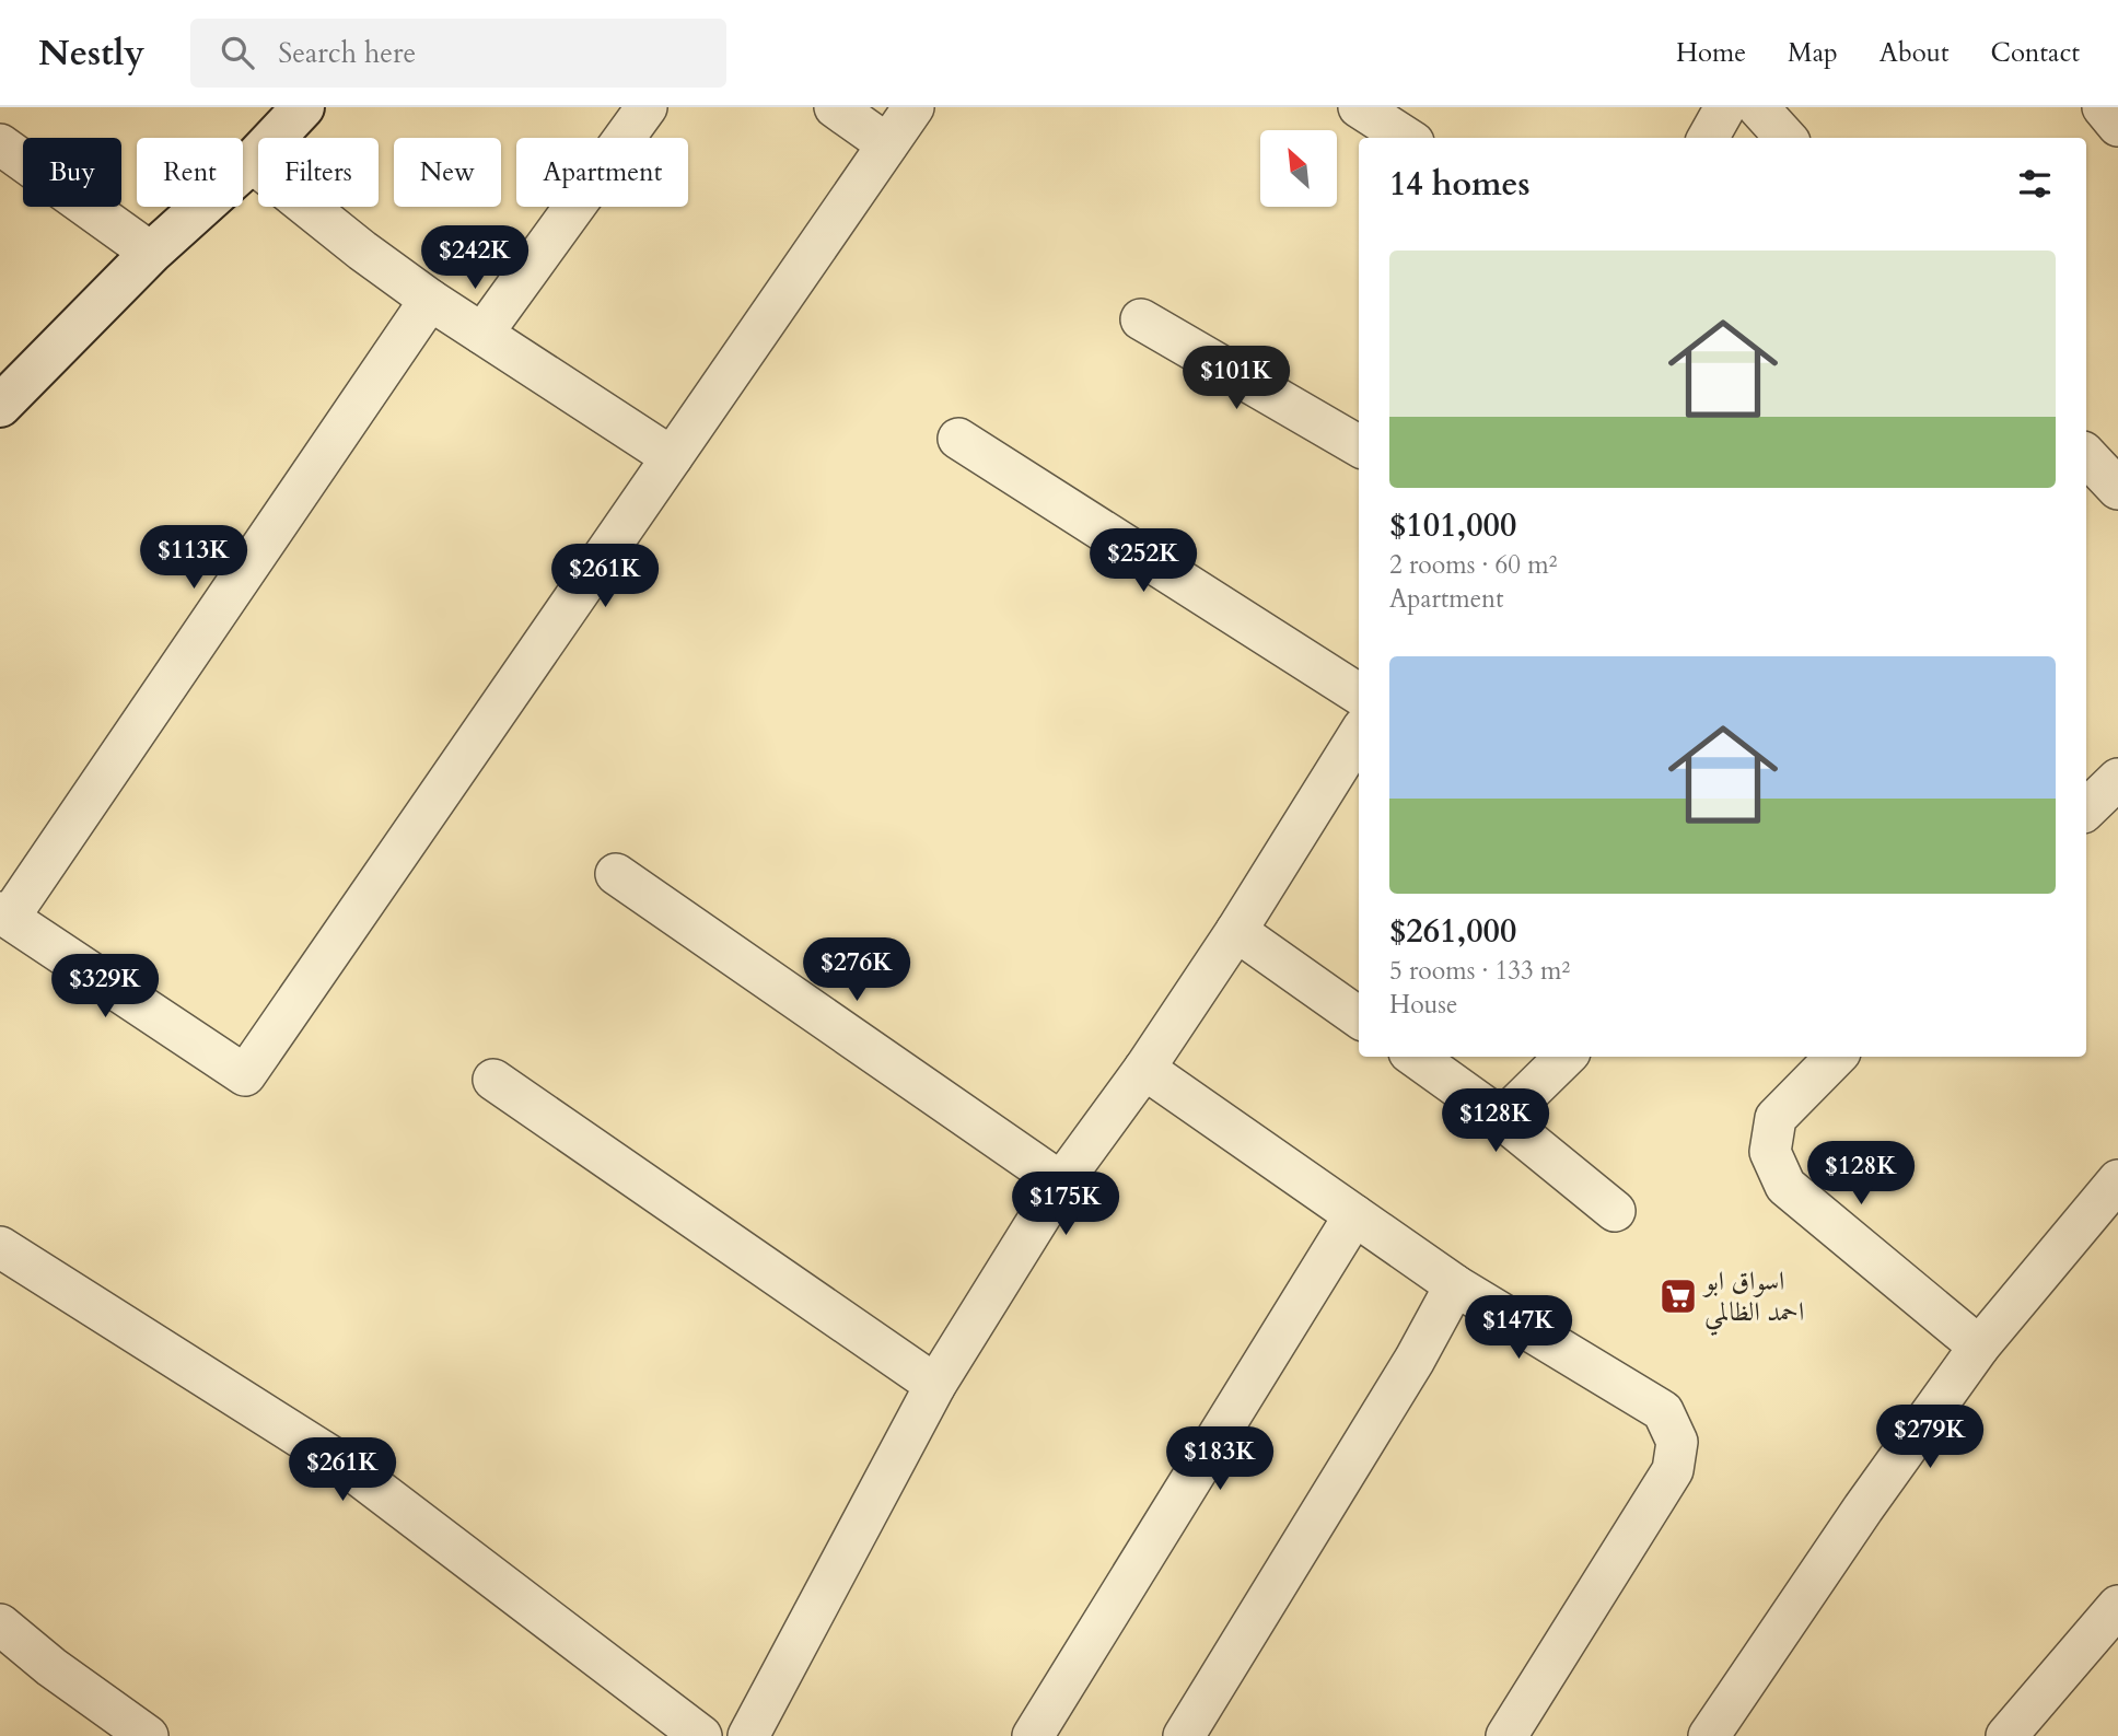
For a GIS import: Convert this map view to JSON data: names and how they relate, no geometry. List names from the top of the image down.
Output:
{
  "places": {
    "supermarket": ["اسواق ابو احمد الظالمي"]
  },
  "north": "top left",
  "page": {
    "header": "Nestly",
    "search": "Search here",
    "nav": [
      "Home",
      "Map",
      "About",
      "Contact"
    ],
    "chip": [
      "Buy",
      "Rent",
      "Filters",
      "New",
      "Apartment"
    ],
    "heading": "14 homes",
    "price": [
      "$242K",
      "$101K",
      "$113K",
      "$252K",
      "$261K",
      "$276K",
      "$329K",
      "$128K",
      "$128K",
      "$175K",
      "$147K",
      "$279K",
      "$183K",
      "$261K"
    ],
    "list": [
      {
        "name": "$101,000",
        "note": "2 rooms · 60 m² · Apartment"
      },
      {
        "name": "$261,000",
        "note": "5 rooms · 133 m² · House"
      }
    ]
  }
}
